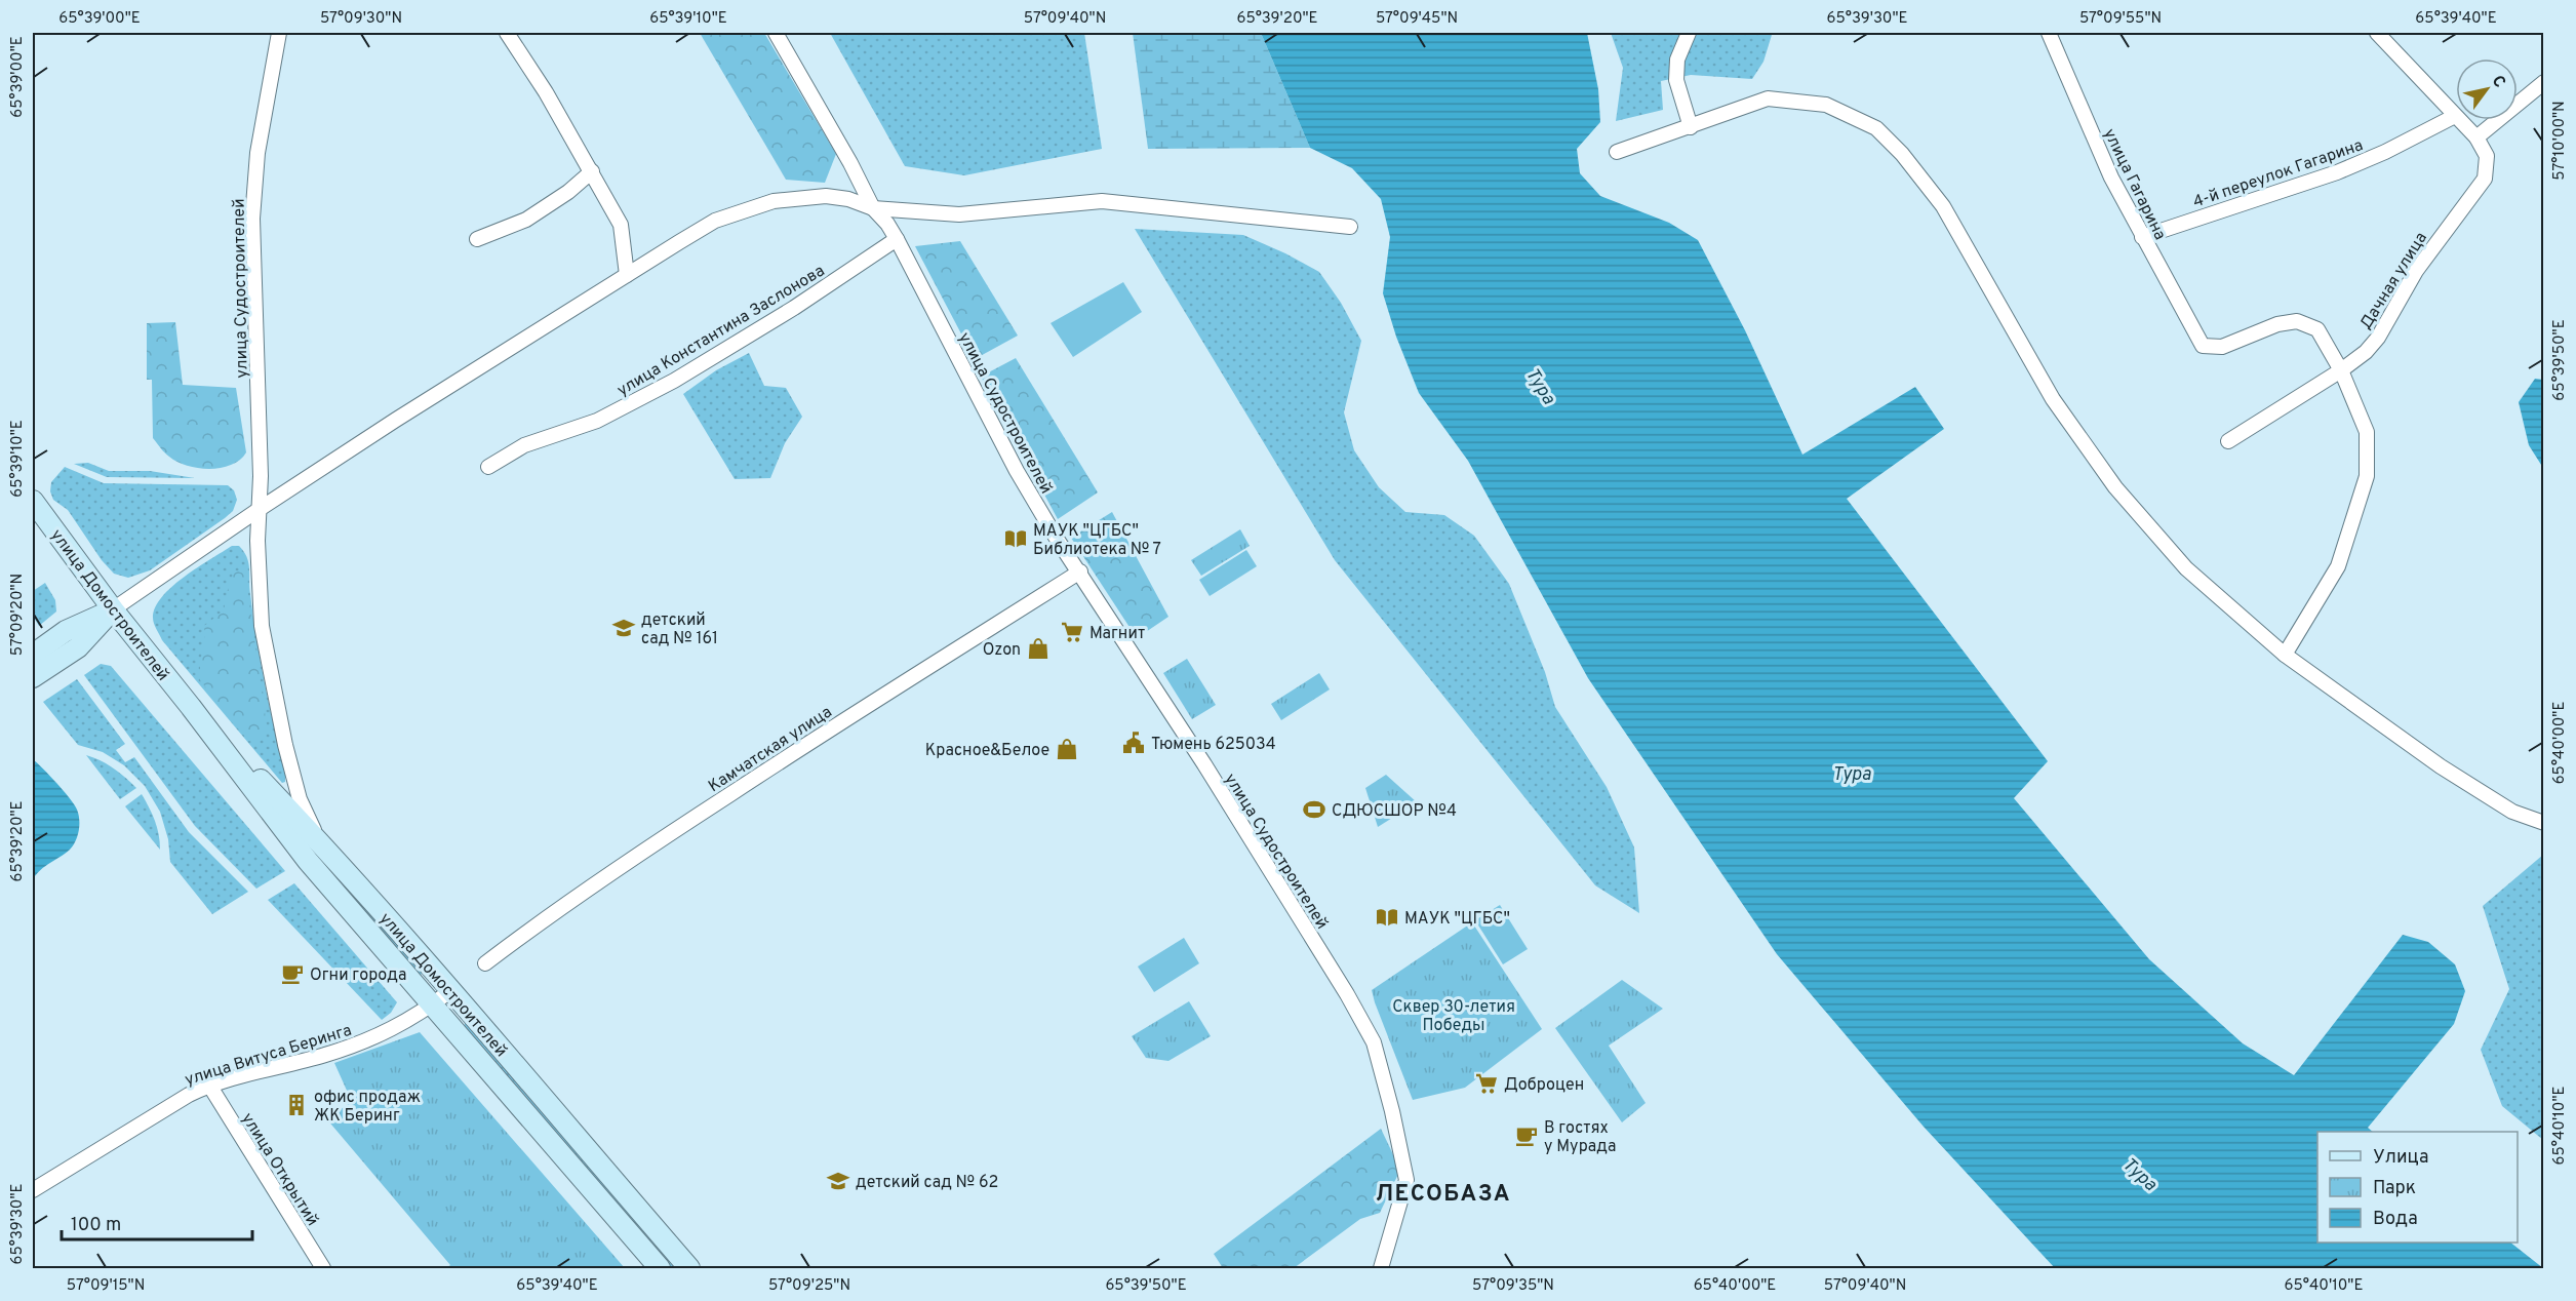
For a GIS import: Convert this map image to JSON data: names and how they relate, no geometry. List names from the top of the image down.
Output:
{
  "streets": {
    "main road": ["улица Домостроителей"],
    "street": [
      "4-й переулок Гагарина",
      "улица Гагарина",
      "Дачная улица",
      "улица Судостроителей",
      "улица Константина Заслонова",
      "Камчатская улица",
      "улица Витуса Беринга",
      "улица Открытий"
    ]
  },
  "crossings": [
    ["4-й переулок Гагарина", "улица Гагарина"],
    ["улица Гагарина", "Дачная улица"],
    ["улица Судостроителей", "улица Константина Заслонова"],
    ["улица Судостроителей", "улица Домостроителей"],
    ["улица Судостроителей", "Камчатская улица"],
    ["улица Домостроителей", "улица Витуса Беринга"],
    ["улица Витуса Беринга", "улица Открытий"]
  ],
  "districts": ["ЛЕСОБАЗА"],
  "water": ["Тура"],
  "parks": ["Сквер 30-летия Победы"],
  "places": {
    "library": ["МАУК \"ЦГБС\" Библиотека № 7", "МАУК \"ЦГБС\""],
    "school or university": ["детский сад № 161", "детский сад № 62"],
    "supermarket": ["Магнит", "Доброцен"],
    "shop": ["Ozon", "Красное&Белое"],
    "public building": ["Тюмень 625034"],
    "sports": ["СДЮСШОР №4"],
    "cafe": ["Огни города", "В гостях у Мурада"],
    "building": ["офис продаж ЖК Беринг"]
  },
  "legend": ["Улица", "Парк", "Вода"],
  "scale_bar": "100 m",
  "north": "top right",
  "coordinates": [
    "65°39'00\"E",
    "57°09'30\"N",
    "65°39'10\"E",
    "57°09'40\"N",
    "65°39'20\"E",
    "57°09'45\"N",
    "65°39'30\"E",
    "57°09'55\"N",
    "65°39'40\"E",
    "57°10'00\"N",
    "65°39'50\"E",
    "57°09'20\"N",
    "65°40'00\"E",
    "65°40'10\"E",
    "57°09'15\"N",
    "57°09'25\"N",
    "57°09'35\"N"
  ]
}
